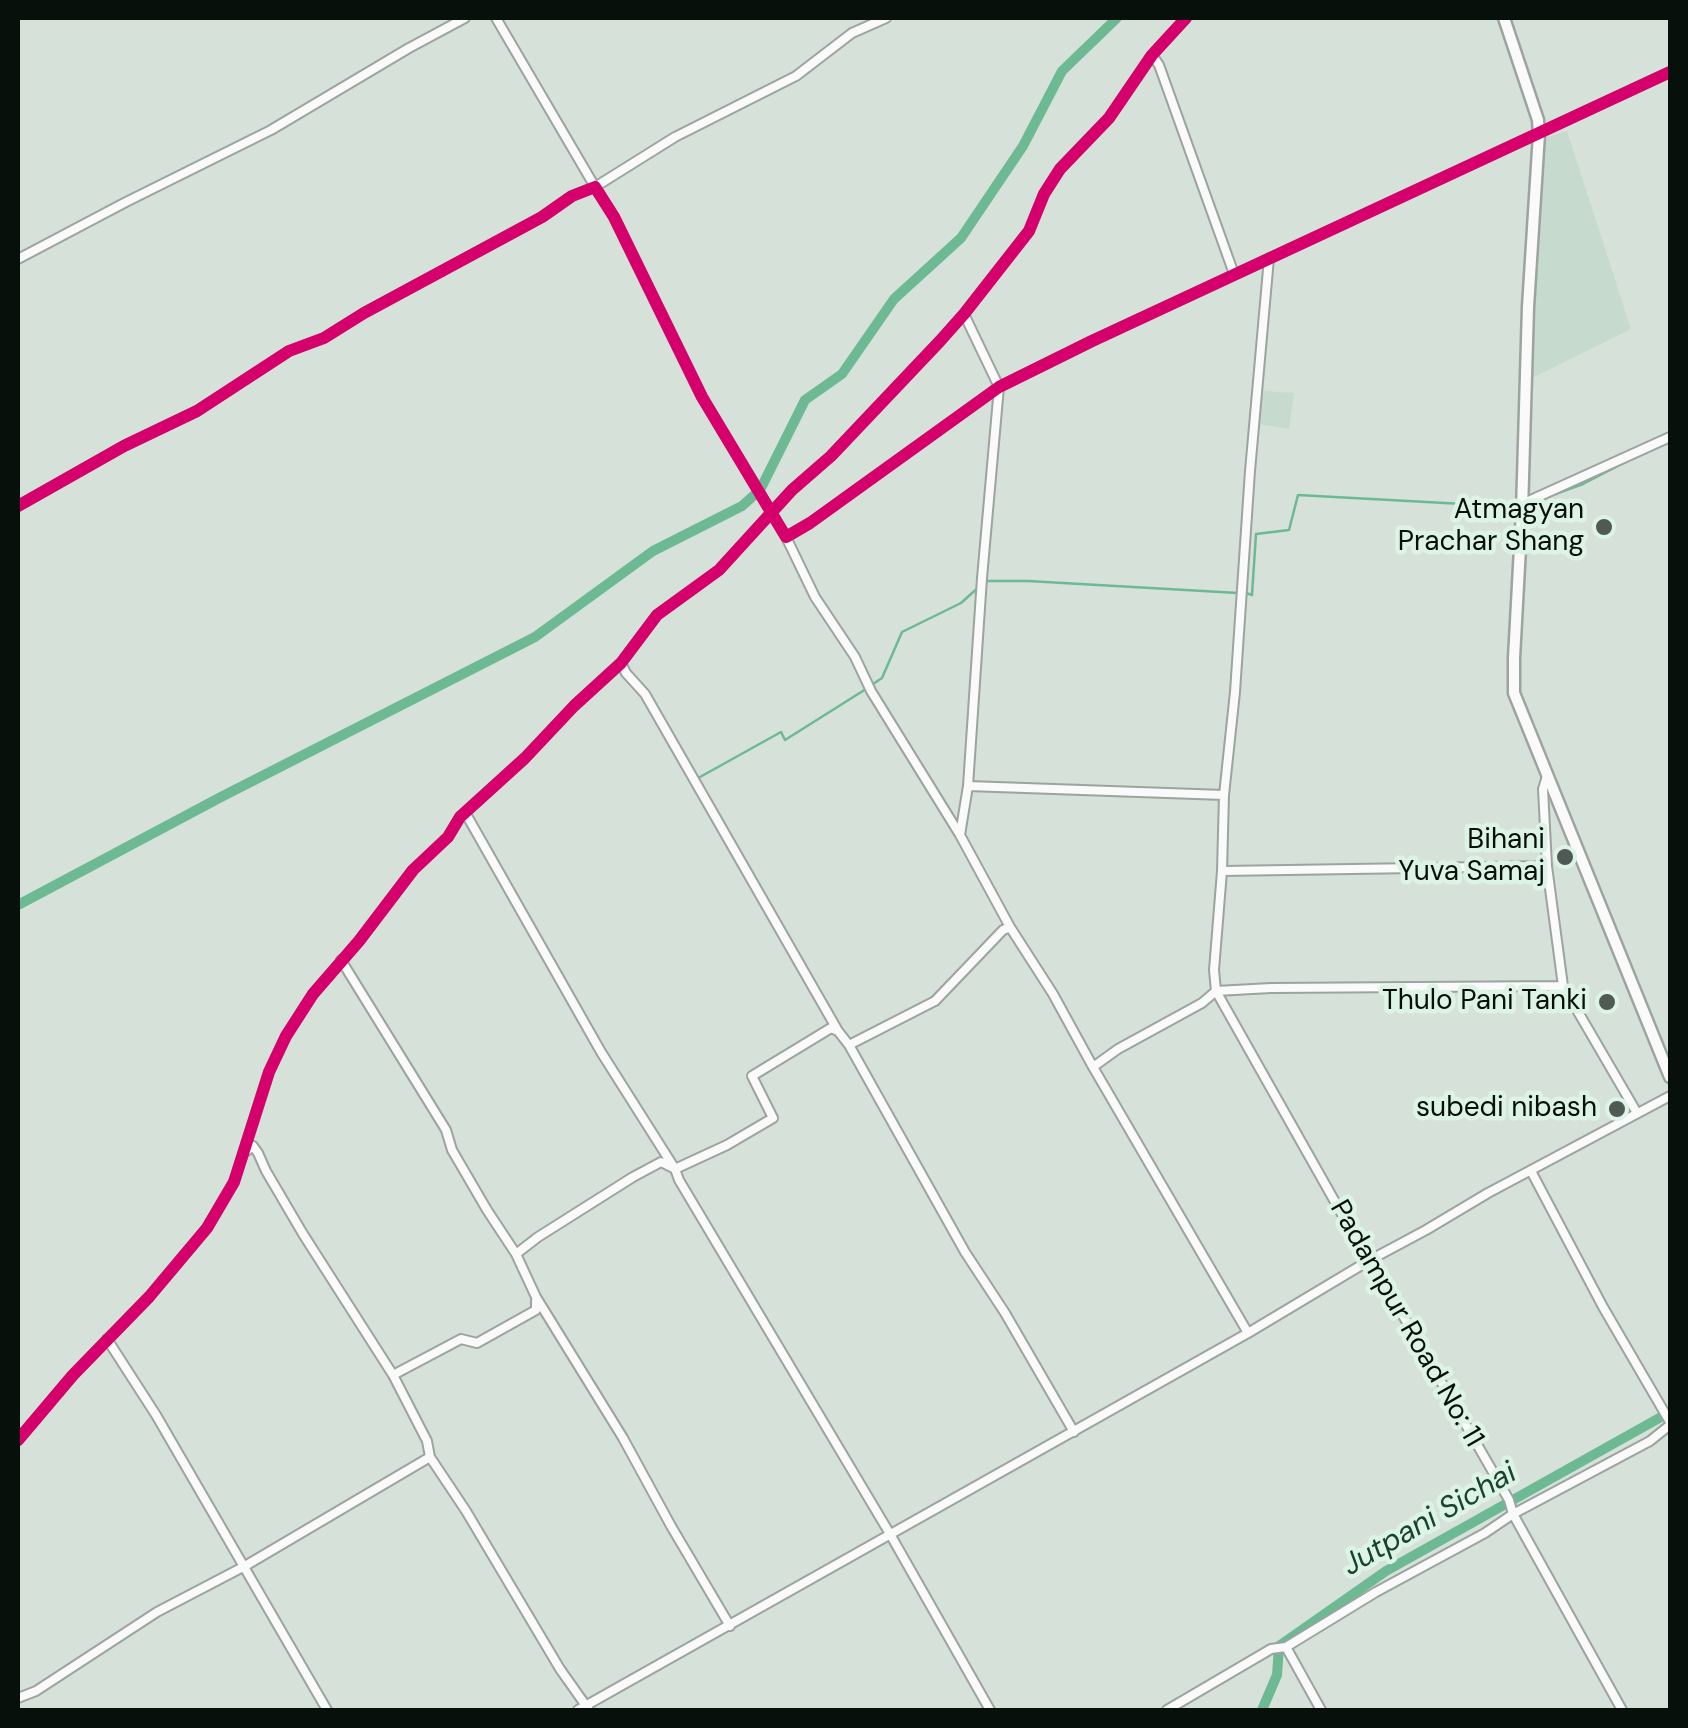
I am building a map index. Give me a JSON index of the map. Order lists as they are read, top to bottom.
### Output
{
  "streets": {
    "street": ["Padampur Road No: 11"]
  },
  "water": ["Jutpani Sichai"],
  "places": [
    "Atmagyan Prachar Shang",
    "Bihani Yuva Samaj",
    "Thulo Pani Tanki",
    "subedi nibash"
  ]
}
